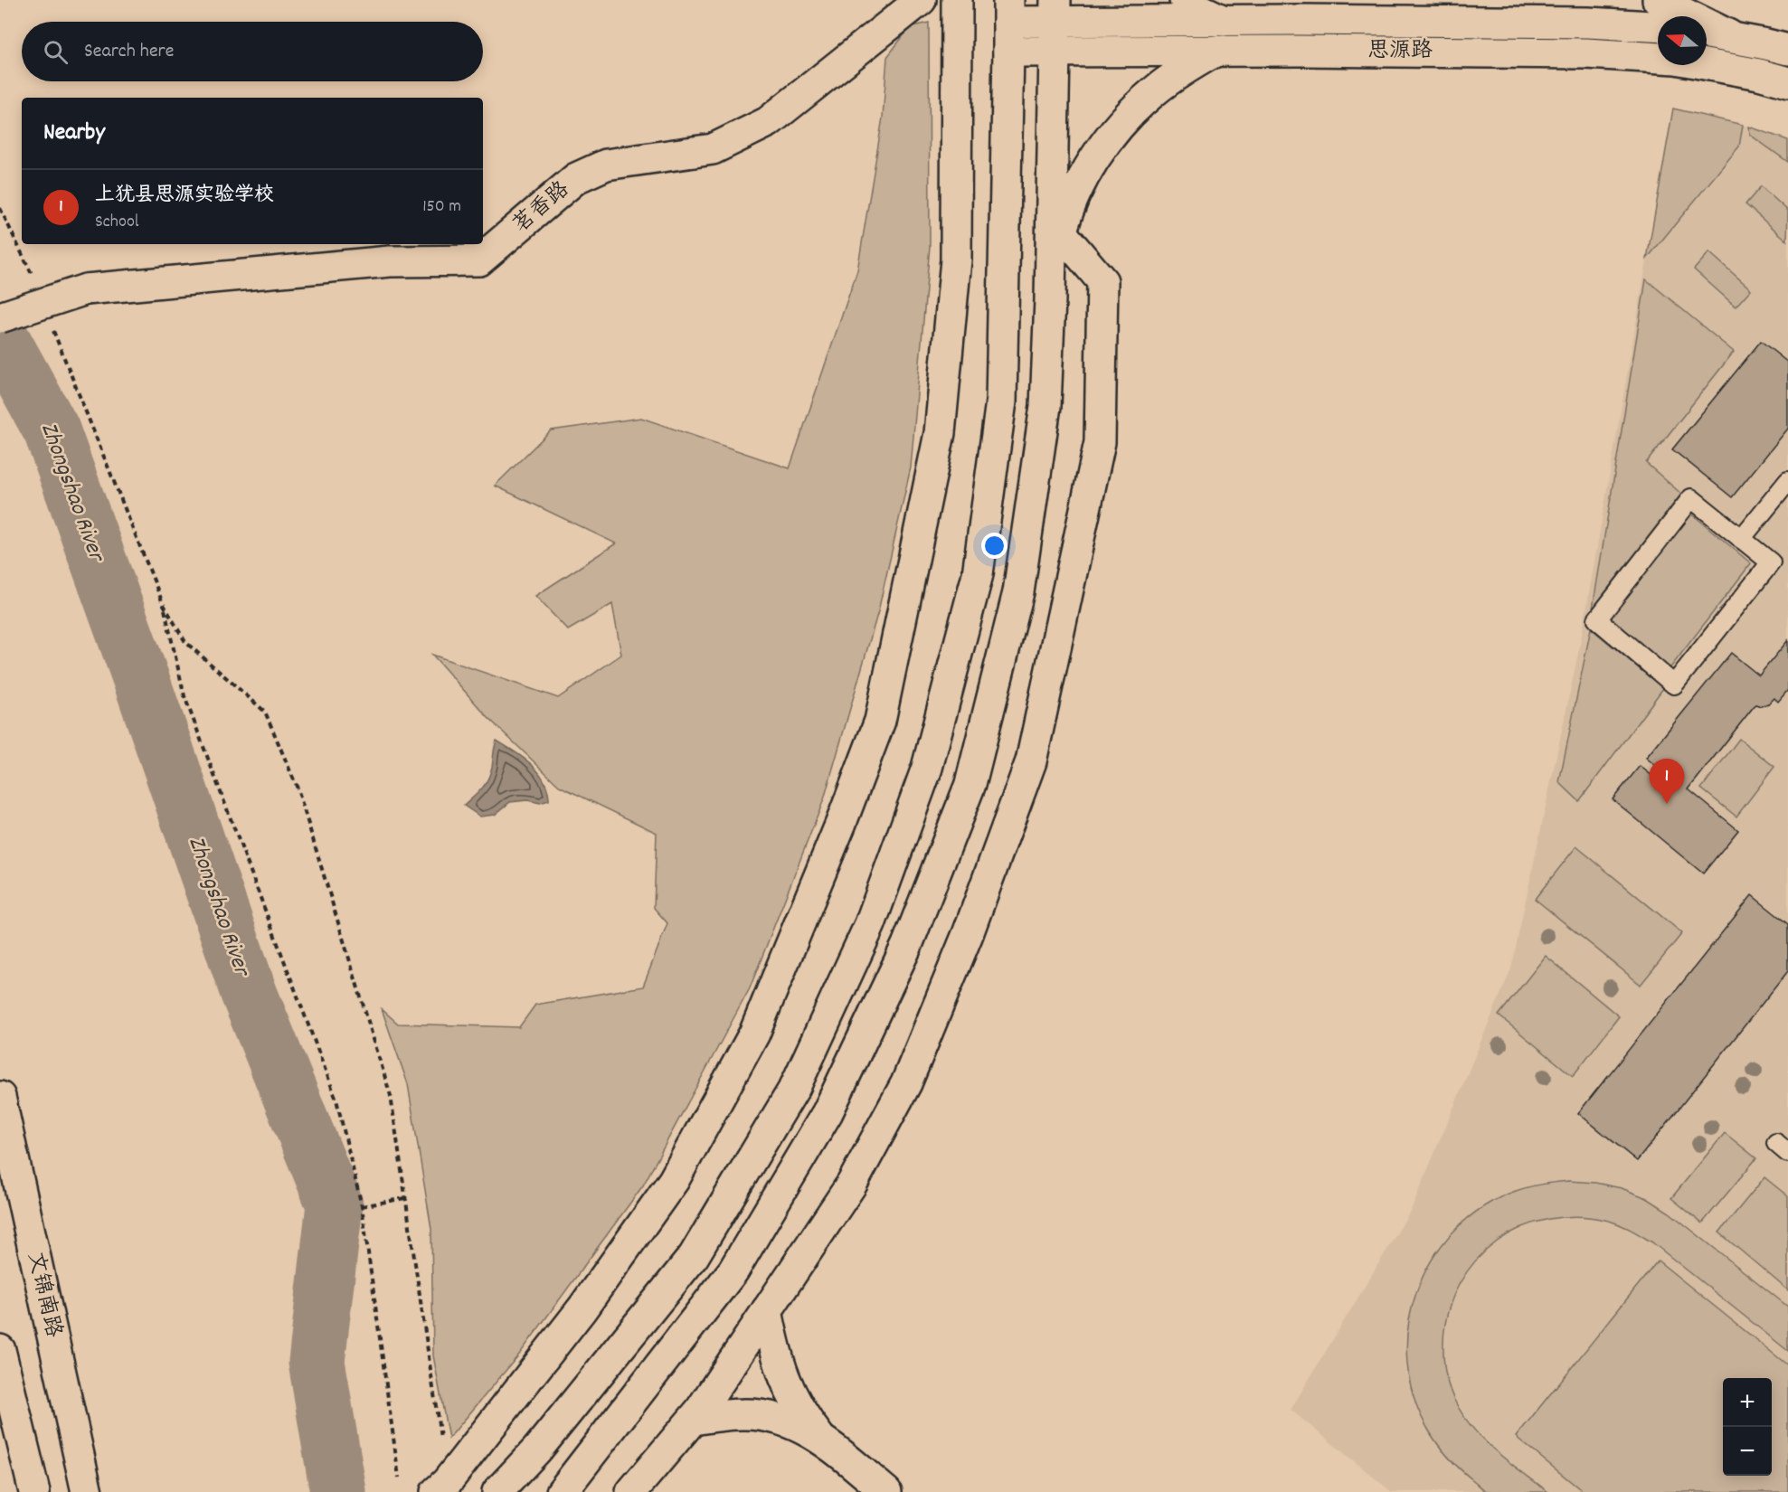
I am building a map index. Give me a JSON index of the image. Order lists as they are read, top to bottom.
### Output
{
  "streets": {
    "main road": ["思源路", "茗香路", "文锦南路"]
  },
  "water": ["Zhongshao River"],
  "north": "left",
  "page": {
    "search": "Search here",
    "heading": "Nearby",
    "list": [
      {
        "mark": "1",
        "name": "上犹县思源实验学校",
        "note": "School",
        "value": "150 m"
      }
    ],
    "pins": "1",
    "map_buttons": ["+", "−"]
  }
}
